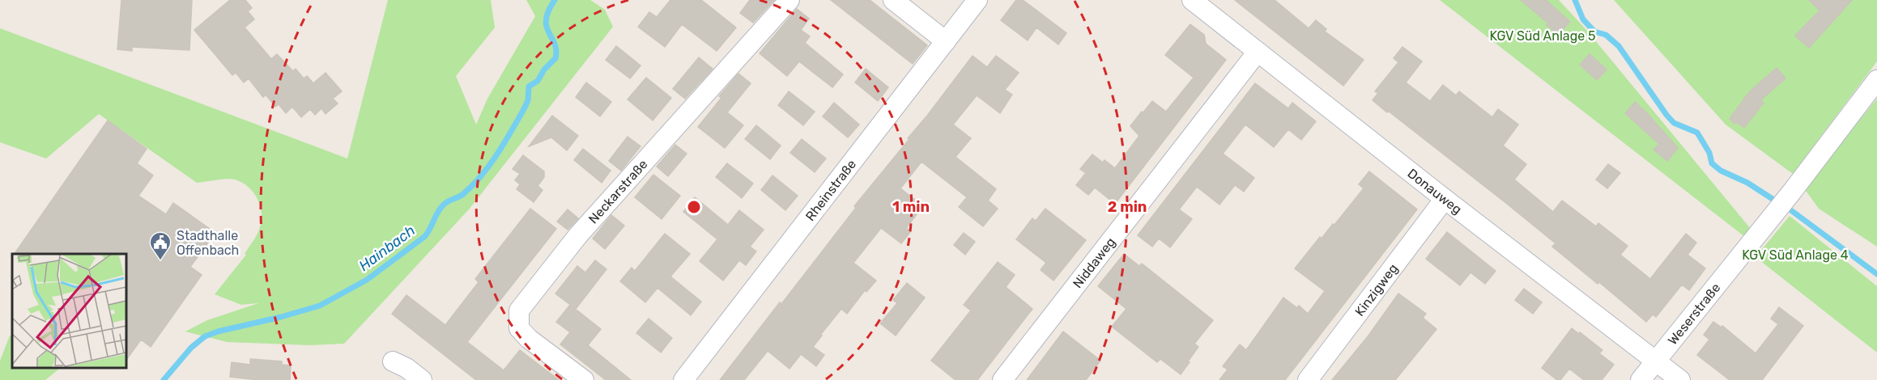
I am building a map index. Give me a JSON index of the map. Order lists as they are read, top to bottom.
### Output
{
  "streets": {
    "street": [
      "Neckarstraße",
      "Rheinstraße",
      "Donauweg",
      "Niddaweg",
      "Kinzigweg",
      "Weserstraße"
    ]
  },
  "crossings": [
    ["Donauweg", "Niddaweg"],
    ["Donauweg", "Kinzigweg"],
    ["Donauweg", "Weserstraße"]
  ],
  "water": ["Hainbach"],
  "parks": ["KGV Süd Anlage 5", "KGV Süd Anlage 4"],
  "places": {
    "public building": ["Stadthalle Offenbach"]
  },
  "rings": ["1 min", "2 min"]
}
